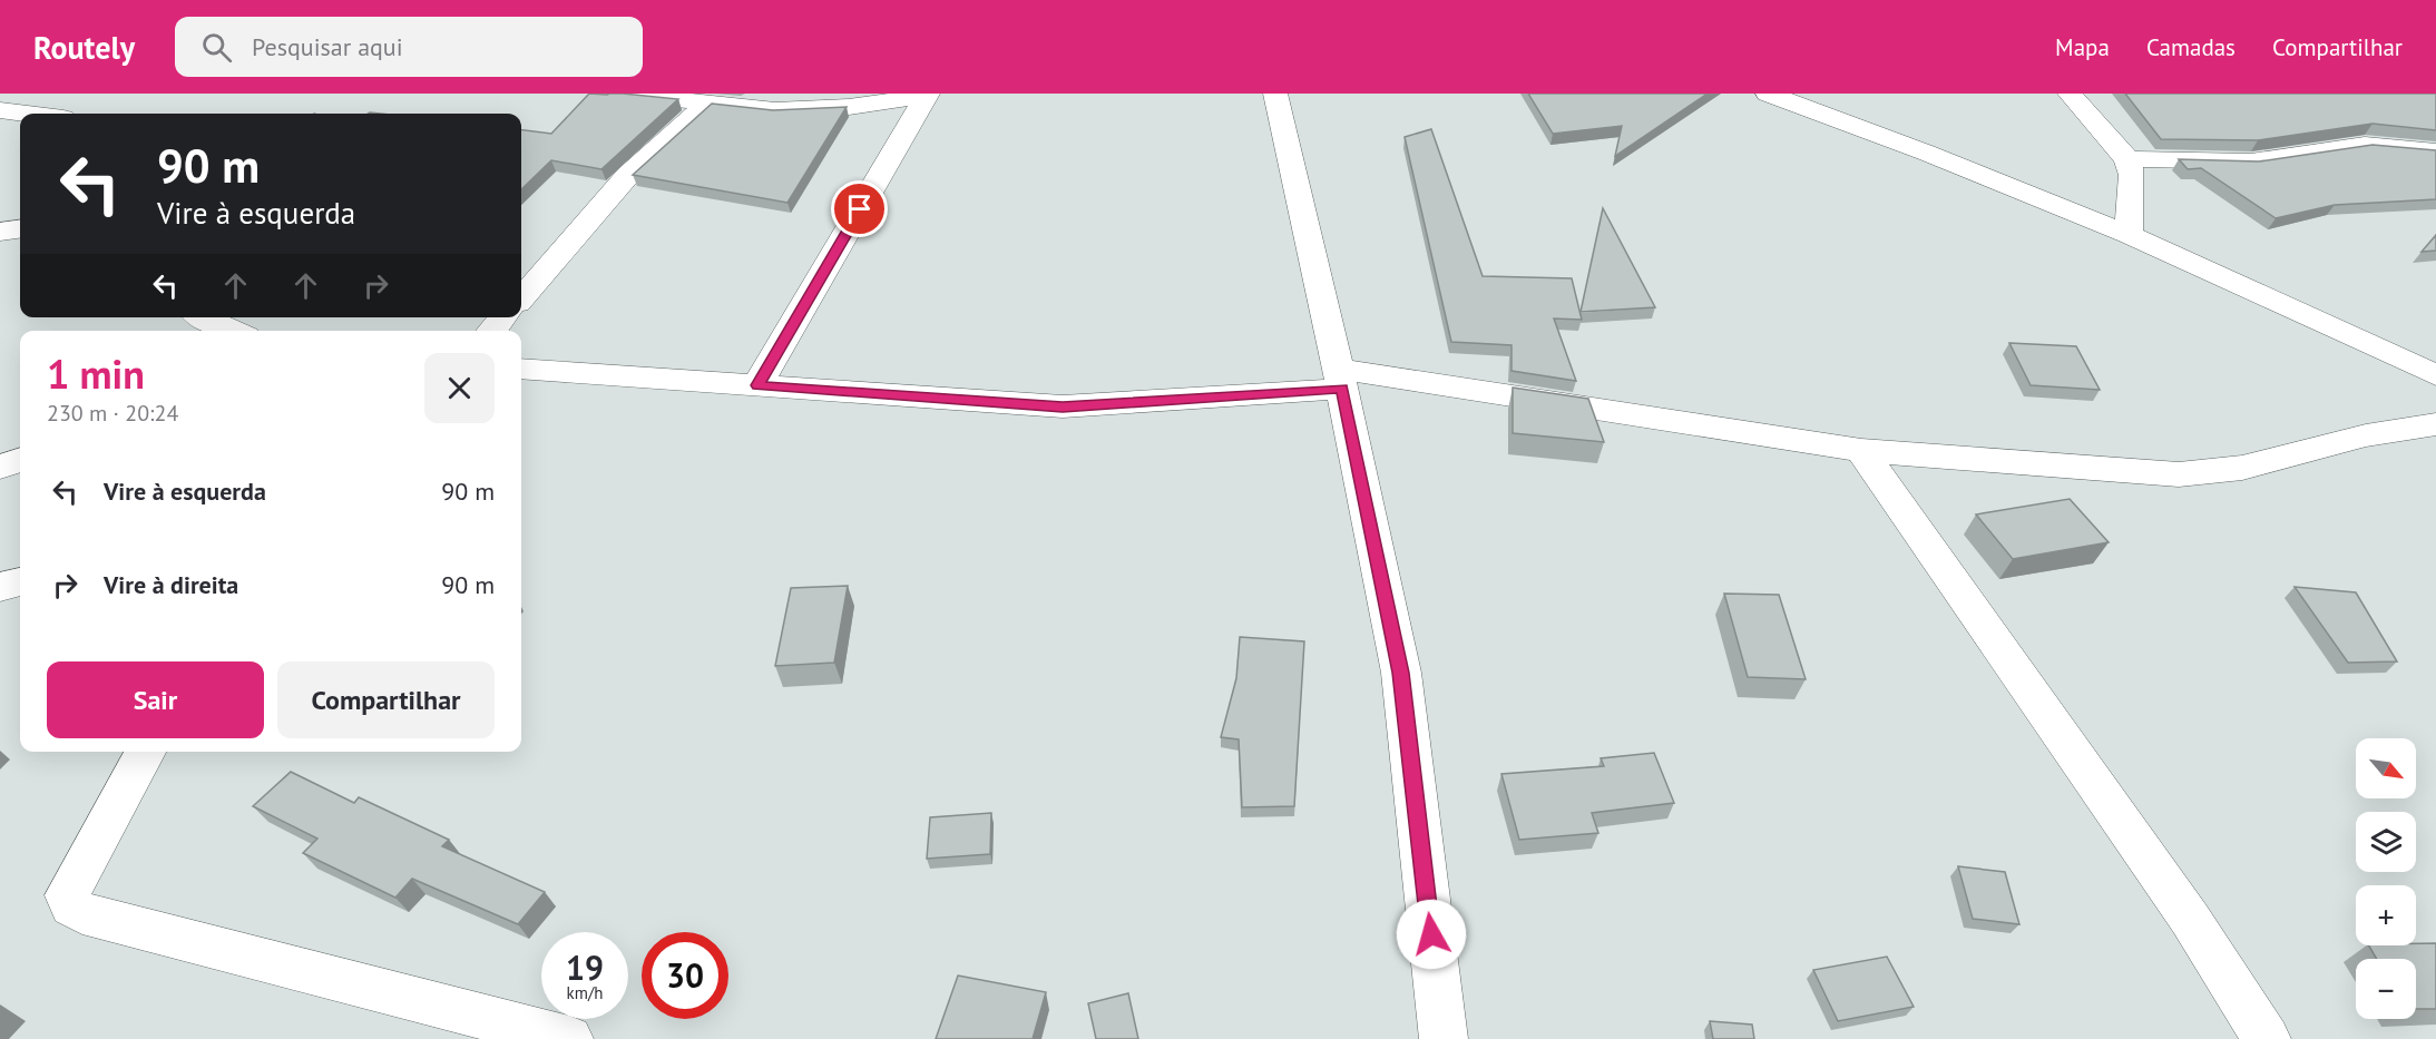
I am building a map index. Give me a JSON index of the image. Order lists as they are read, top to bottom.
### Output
{
  "north": "bottom right",
  "page": {
    "header": "Routely",
    "search": "Pesquisar aqui",
    "nav": ["Mapa", "Camadas", "Compartilhar"],
    "turn": ["90 m", "Vire à esquerda"],
    "heading": ["1 min", "230 m · 20:24"],
    "list": [
      {
        "name": "Vire à esquerda",
        "value": "90 m"
      },
      {
        "name": "Vire à direita",
        "value": "90 m"
      }
    ],
    "buttons": ["Sair", "Compartilhar"],
    "map_buttons": ["+", "−"],
    "speed": "19 km/h",
    "limit": "30"
  }
}
